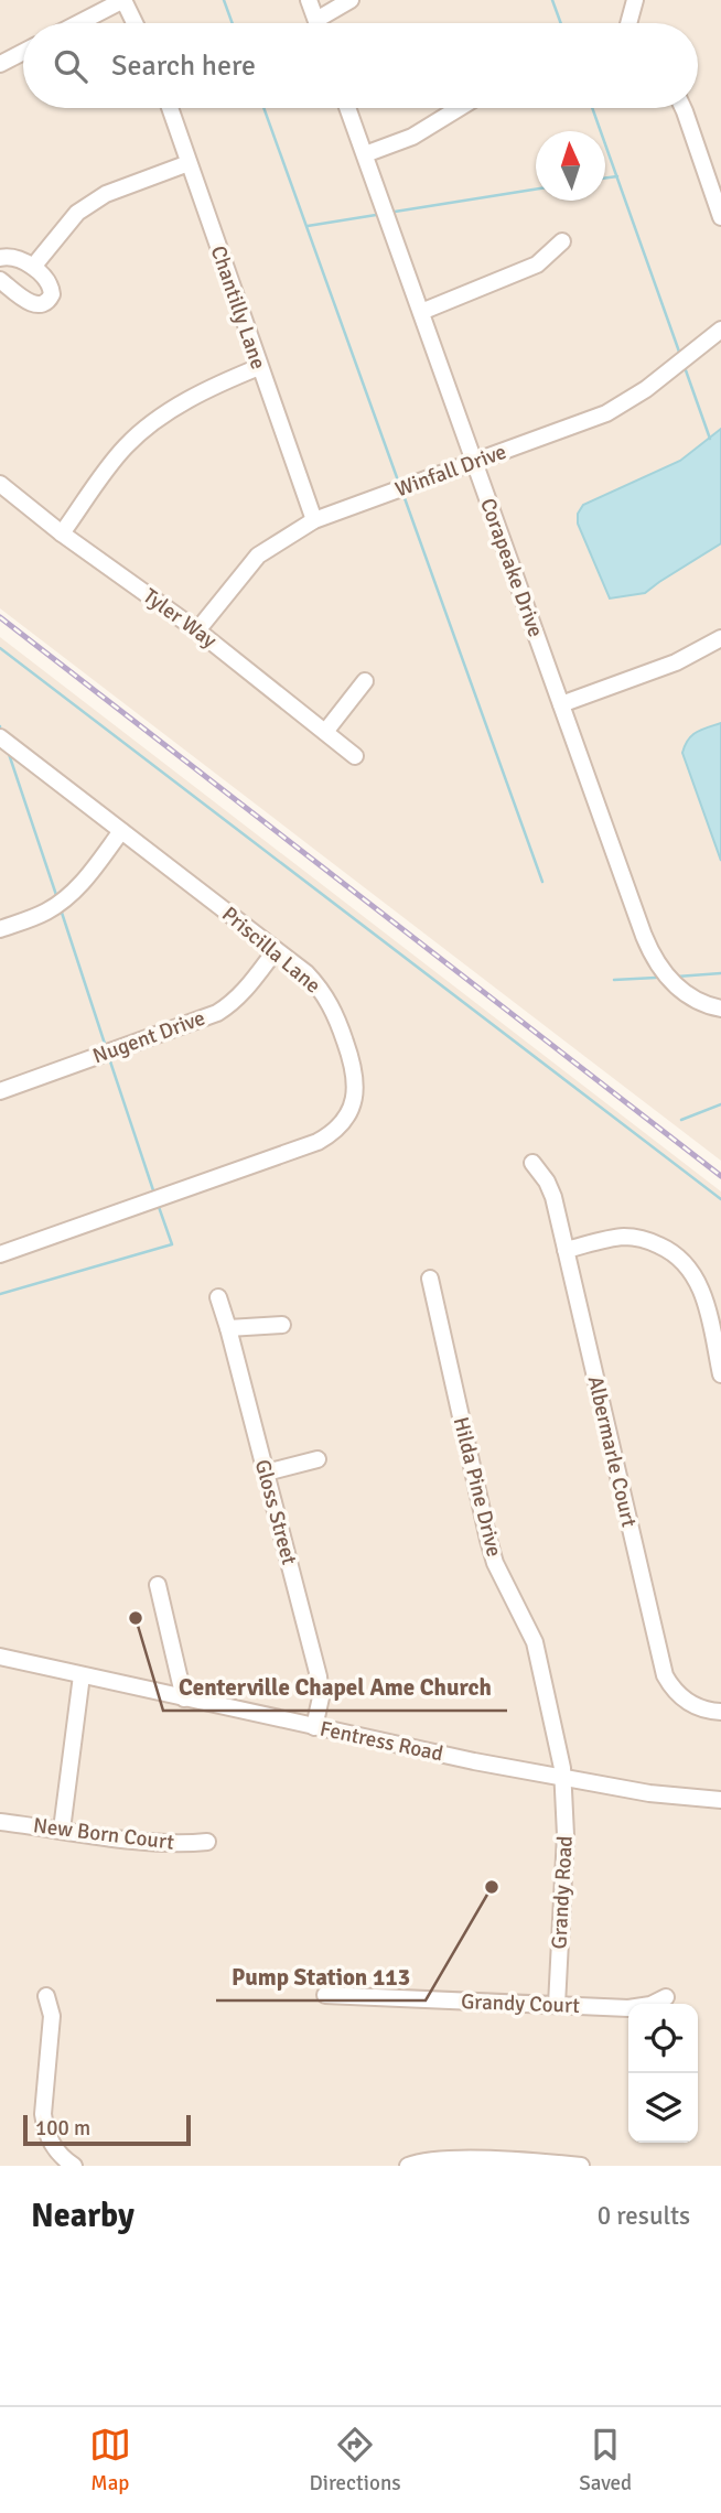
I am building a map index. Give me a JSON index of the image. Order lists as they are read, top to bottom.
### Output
{
  "streets": {
    "street": [
      "Chantilly Lane",
      "Winfall Drive",
      "Corapeake Drive",
      "Tyler Way",
      "Priscilla Lane",
      "Nugent Drive",
      "Albermarle Court",
      "Hilda Pine Drive",
      "Gloss Street",
      "Fentress Road",
      "New Born Court",
      "Grandy Road",
      "Grandy Court"
    ]
  },
  "crossings": [
    ["Chantilly Lane", "Winfall Drive"],
    ["Winfall Drive", "Corapeake Drive"],
    ["Winfall Drive", "Tyler Way"],
    ["Priscilla Lane", "Nugent Drive"],
    ["Hilda Pine Drive", "Fentress Road"],
    ["Hilda Pine Drive", "Grandy Road"],
    ["Gloss Street", "Fentress Road"],
    ["Fentress Road", "Grandy Road"],
    ["Grandy Road", "Grandy Court"]
  ],
  "places": ["Centerville Chapel Ame Church", "Pump Station 113"],
  "scale_bar": "100 m",
  "north": "top",
  "page": {
    "search": "Search here",
    "scale": "100 m",
    "heading": ["Nearby", "0 results"],
    "nav": ["Map", "Directions", "Saved"]
  }
}
